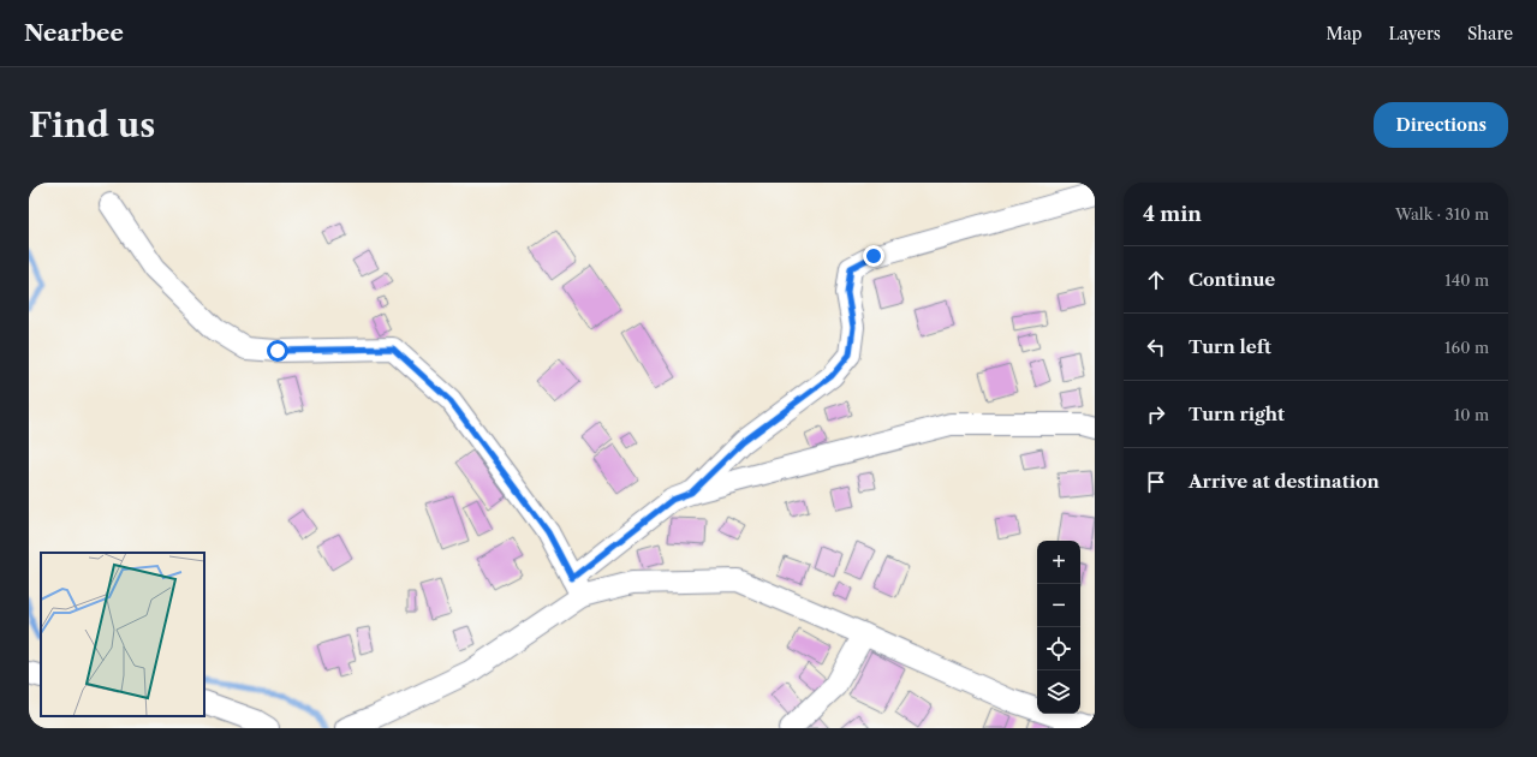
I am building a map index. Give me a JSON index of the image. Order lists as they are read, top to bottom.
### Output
{
  "page": {
    "header": "Nearbee",
    "nav": ["Map", "Layers", "Share"],
    "buttons": "Directions",
    "title": "Find us",
    "heading": ["4 min", "Walk · 310 m"],
    "list": [
      ["Continue", "140 m"],
      ["Turn left", "160 m"],
      ["Turn right", "10 m"],
      "Arrive at destination"
    ],
    "map_buttons": ["+", "−"]
  }
}
